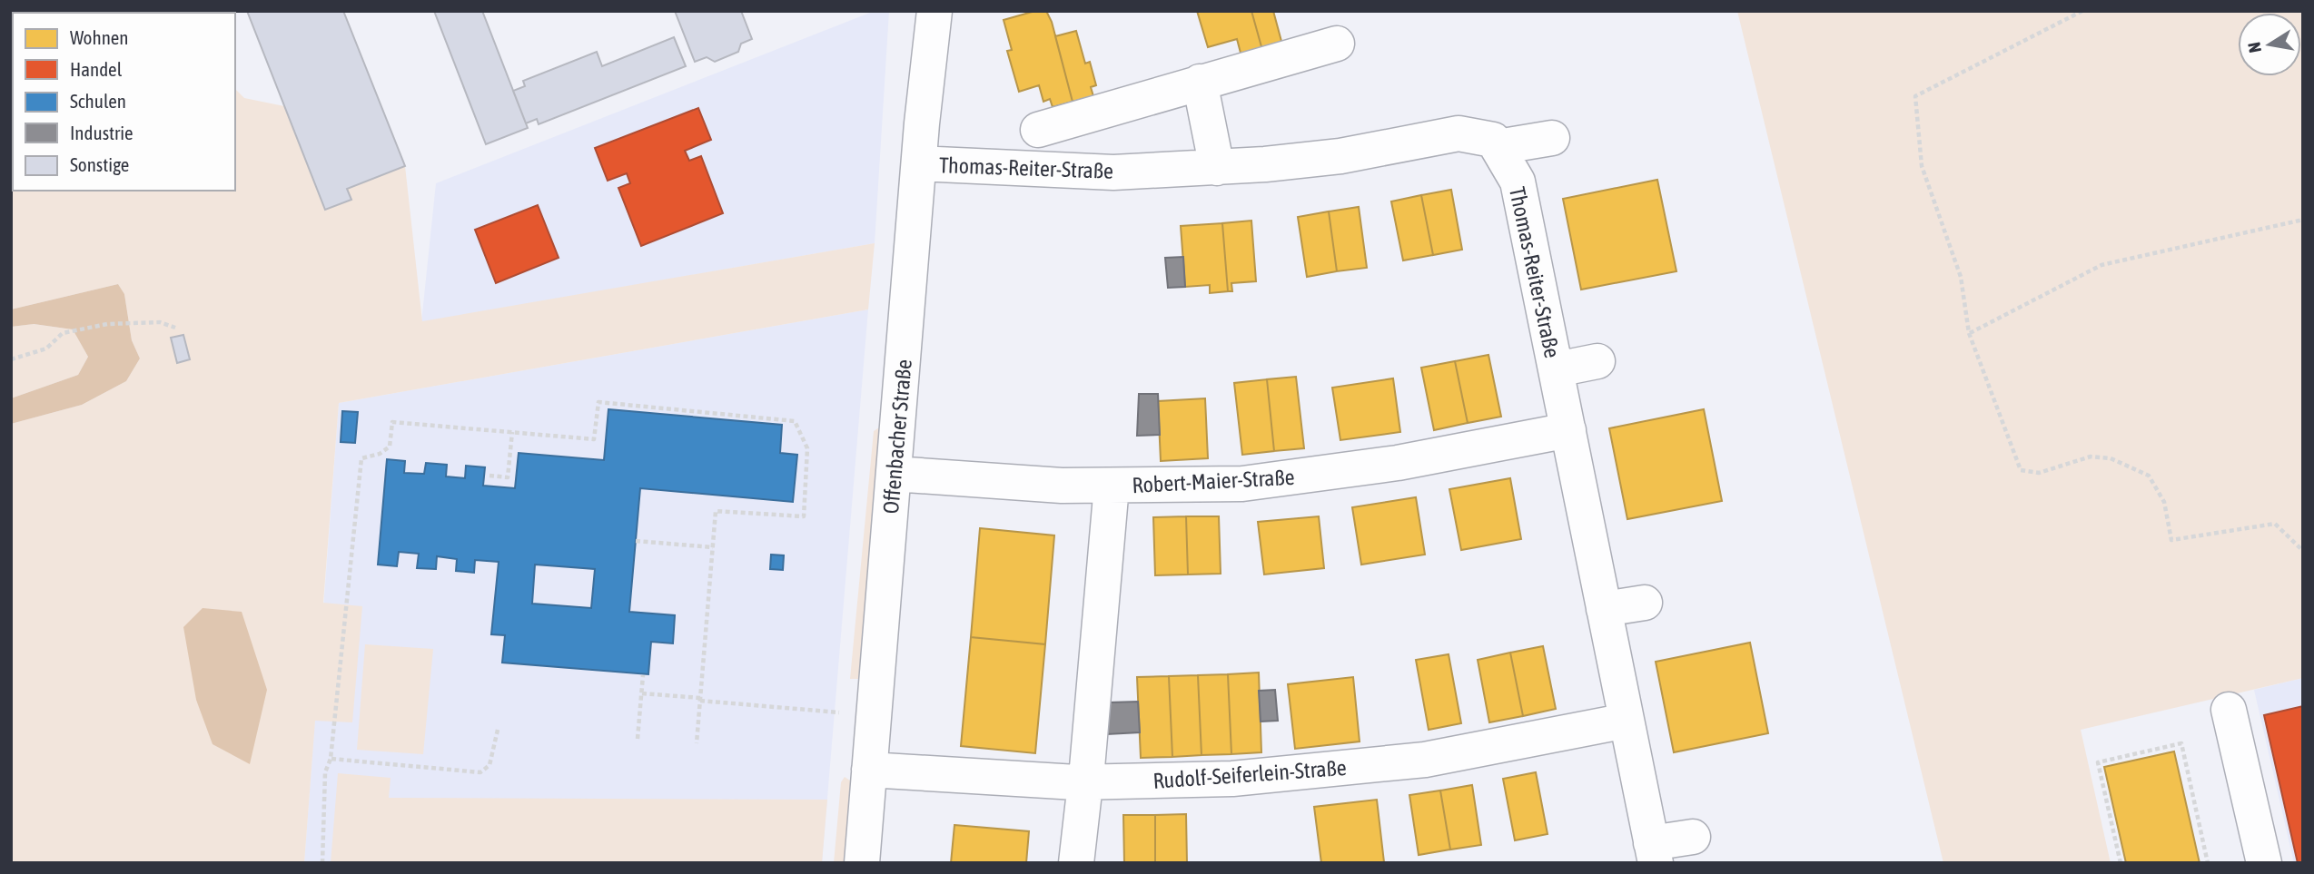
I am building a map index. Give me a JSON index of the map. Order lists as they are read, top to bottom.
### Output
{
  "streets": {
    "street": [
      "Thomas-Reiter-Straße",
      "Offenbacher Straße",
      "Robert-Maier-Straße",
      "Rudolf-Seiferlein-Straße"
    ]
  },
  "crossings": [
    ["Thomas-Reiter-Straße", "Offenbacher Straße"],
    ["Thomas-Reiter-Straße", "Robert-Maier-Straße"],
    ["Thomas-Reiter-Straße", "Rudolf-Seiferlein-Straße"],
    ["Offenbacher Straße", "Robert-Maier-Straße"],
    ["Offenbacher Straße", "Rudolf-Seiferlein-Straße"]
  ],
  "legend": [
    "Wohnen",
    "Handel",
    "Schulen",
    "Industrie",
    "Sonstige"
  ],
  "north": "left"
}
